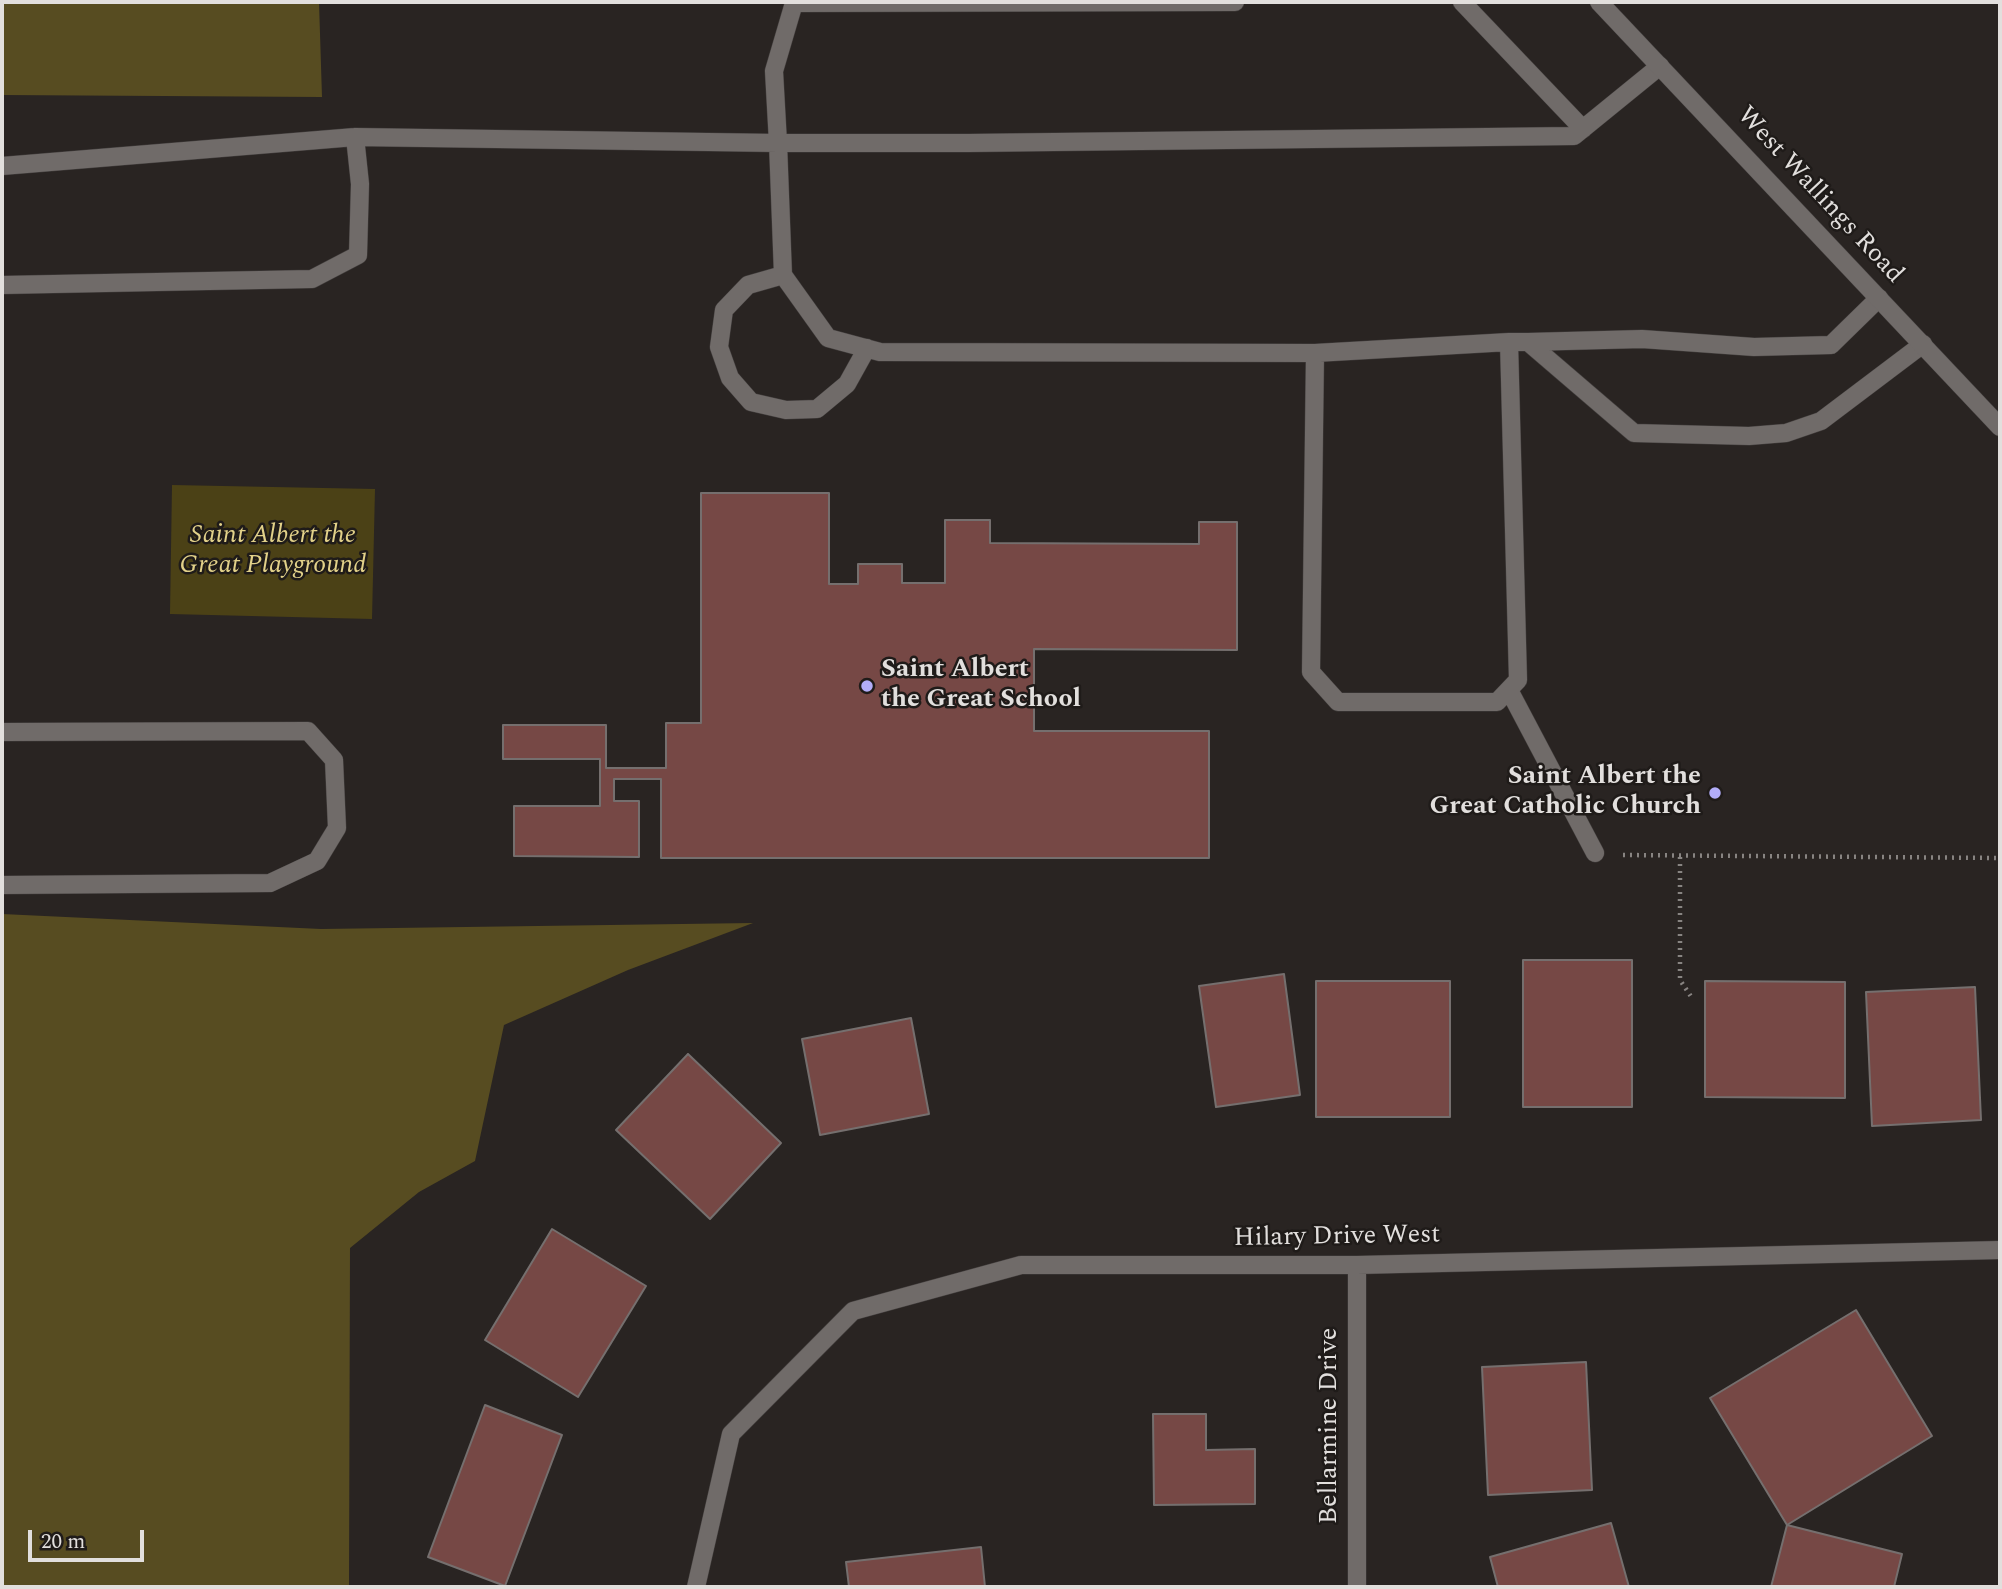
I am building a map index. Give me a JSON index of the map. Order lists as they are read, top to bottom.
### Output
{
  "streets": {
    "street": ["West Wallings Road", "Hilary Drive West", "Bellarmine Drive"]
  },
  "crossings": [
    ["Hilary Drive West", "Bellarmine Drive"]
  ],
  "parks": ["Saint Albert the Great Playground"],
  "places": ["Saint Albert the Great School", "Saint Albert the Great Catholic Church"],
  "scale_bar": "20 m"
}
